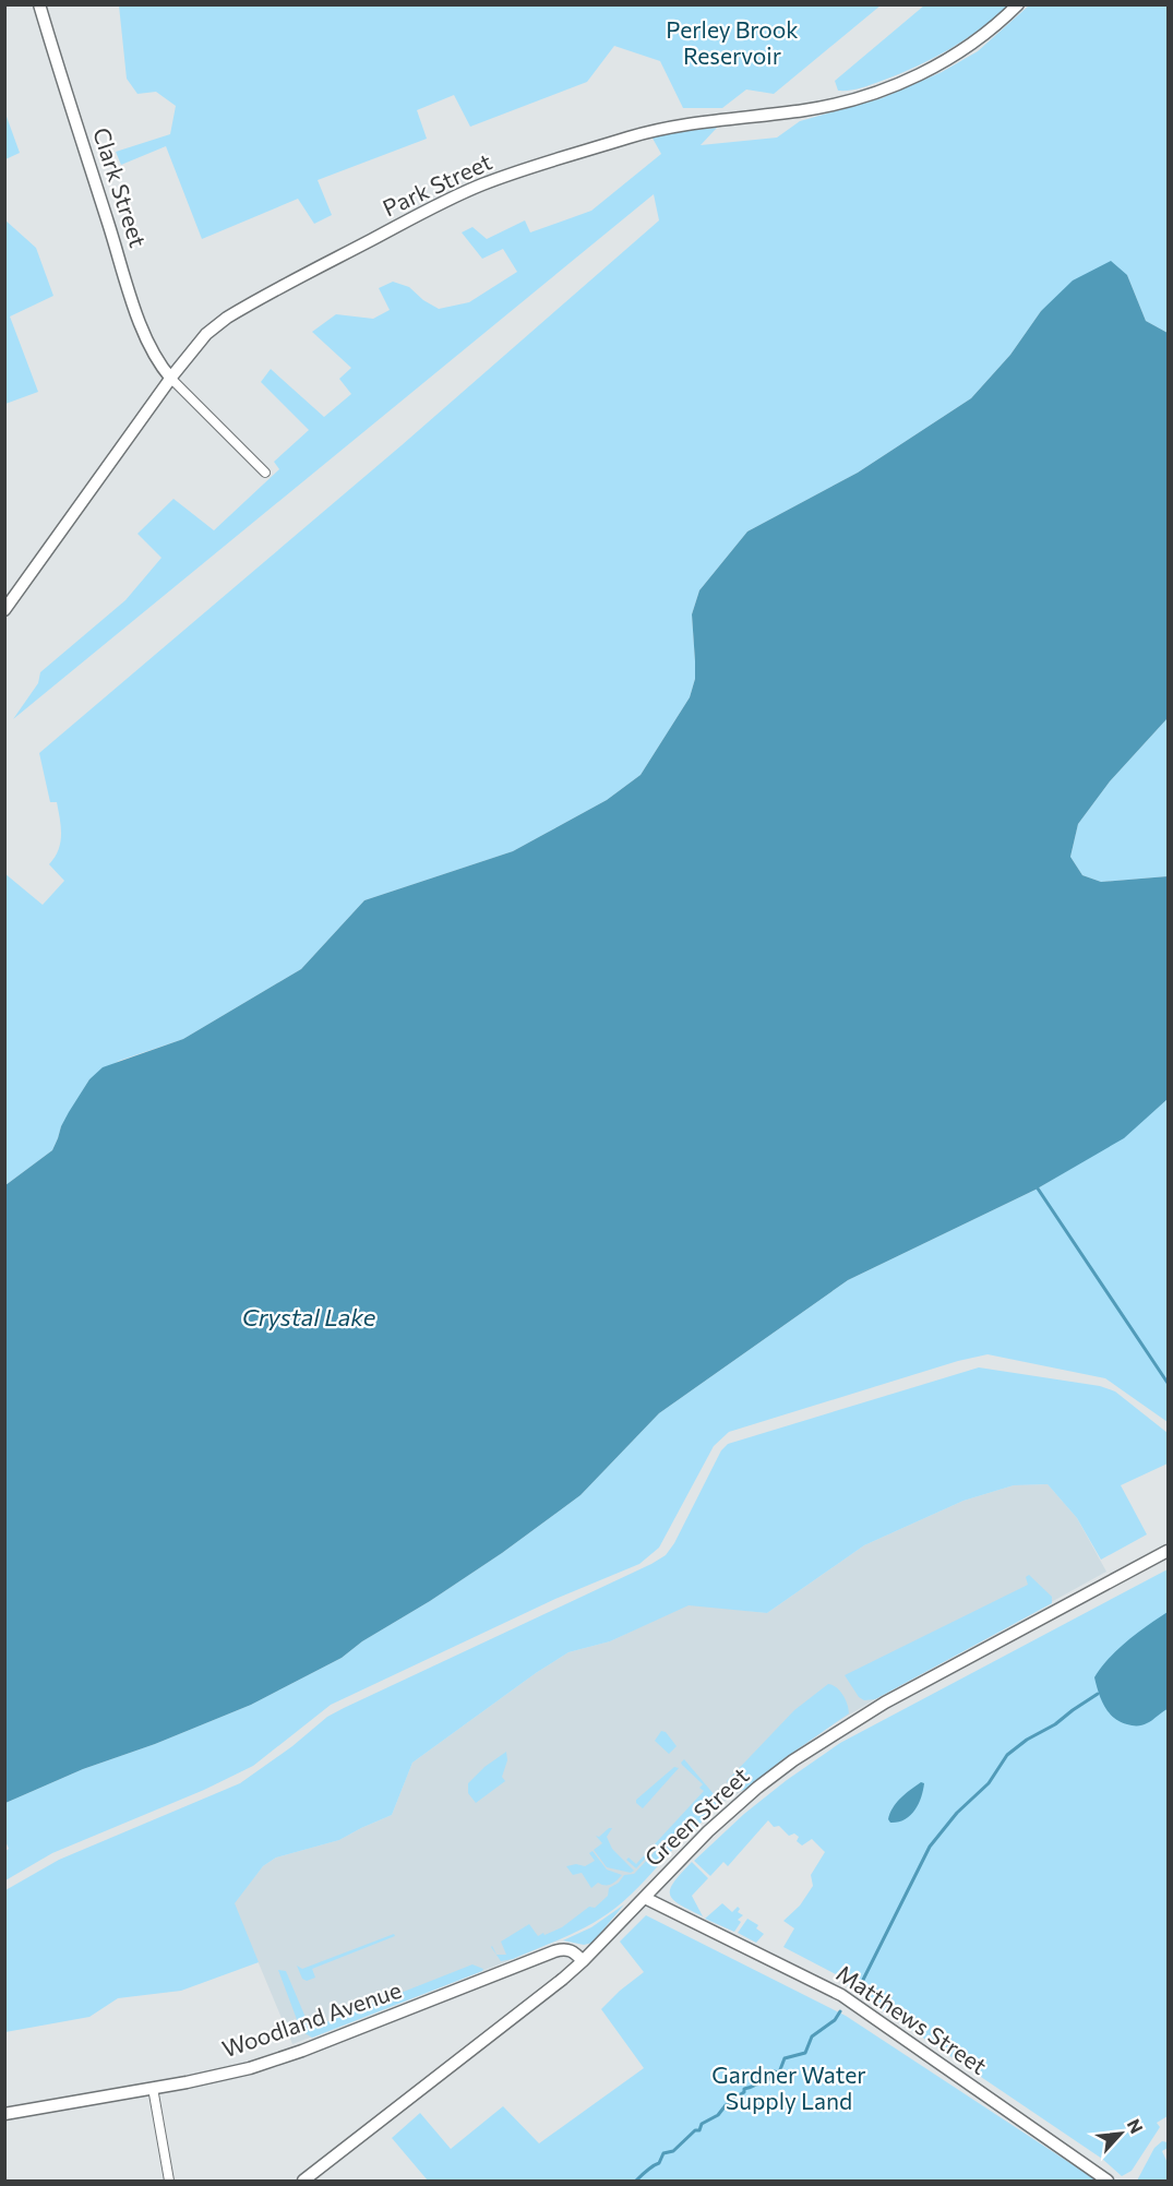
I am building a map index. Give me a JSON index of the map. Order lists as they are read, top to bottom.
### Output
{
  "streets": {
    "street": [
      "Park Street",
      "Clark Street",
      "Green Street",
      "Woodland Avenue",
      "Matthews Street"
    ]
  },
  "crossings": [
    ["Park Street", "Clark Street"],
    ["Green Street", "Woodland Avenue"],
    ["Green Street", "Matthews Street"]
  ],
  "water": ["Crystal Lake"],
  "parks": ["Perley Brook Reservoir", "Gardner Water Supply Land"],
  "north": "top right"
}
